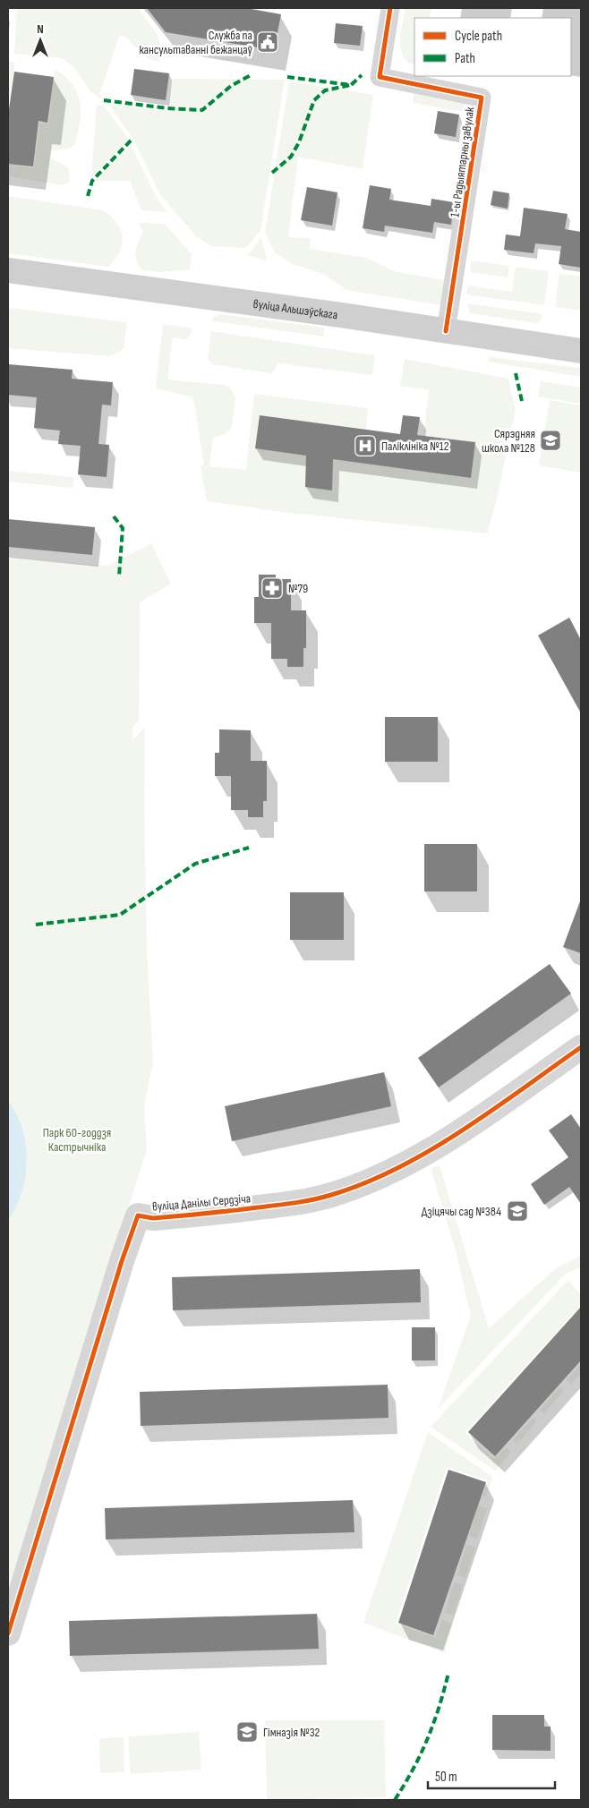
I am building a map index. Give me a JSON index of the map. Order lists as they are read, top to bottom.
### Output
{
  "streets": {
    "main road": ["вуліца Альшэўскага"],
    "street": ["1-ы Радыятарны завулак", "вуліца Данілы Сердзіча"]
  },
  "crossings": [
    ["1-ы Радыятарны завулак", "вуліца Альшэўскага"]
  ],
  "parks": ["Парк 60-годдзя Кастрычніка"],
  "places": {
    "public building": ["Служба па кансультаванні бежанцаў"],
    "school or university": ["Сярэдняя школа №128", "Дзіцячы сад №384", "Гімназія №32"],
    "hospital": ["Паліклініка №12"],
    "pharmacy": ["№79"]
  },
  "legend": ["Cycle path", "Path"],
  "scale_bar": "50 m",
  "north": "top"
}
